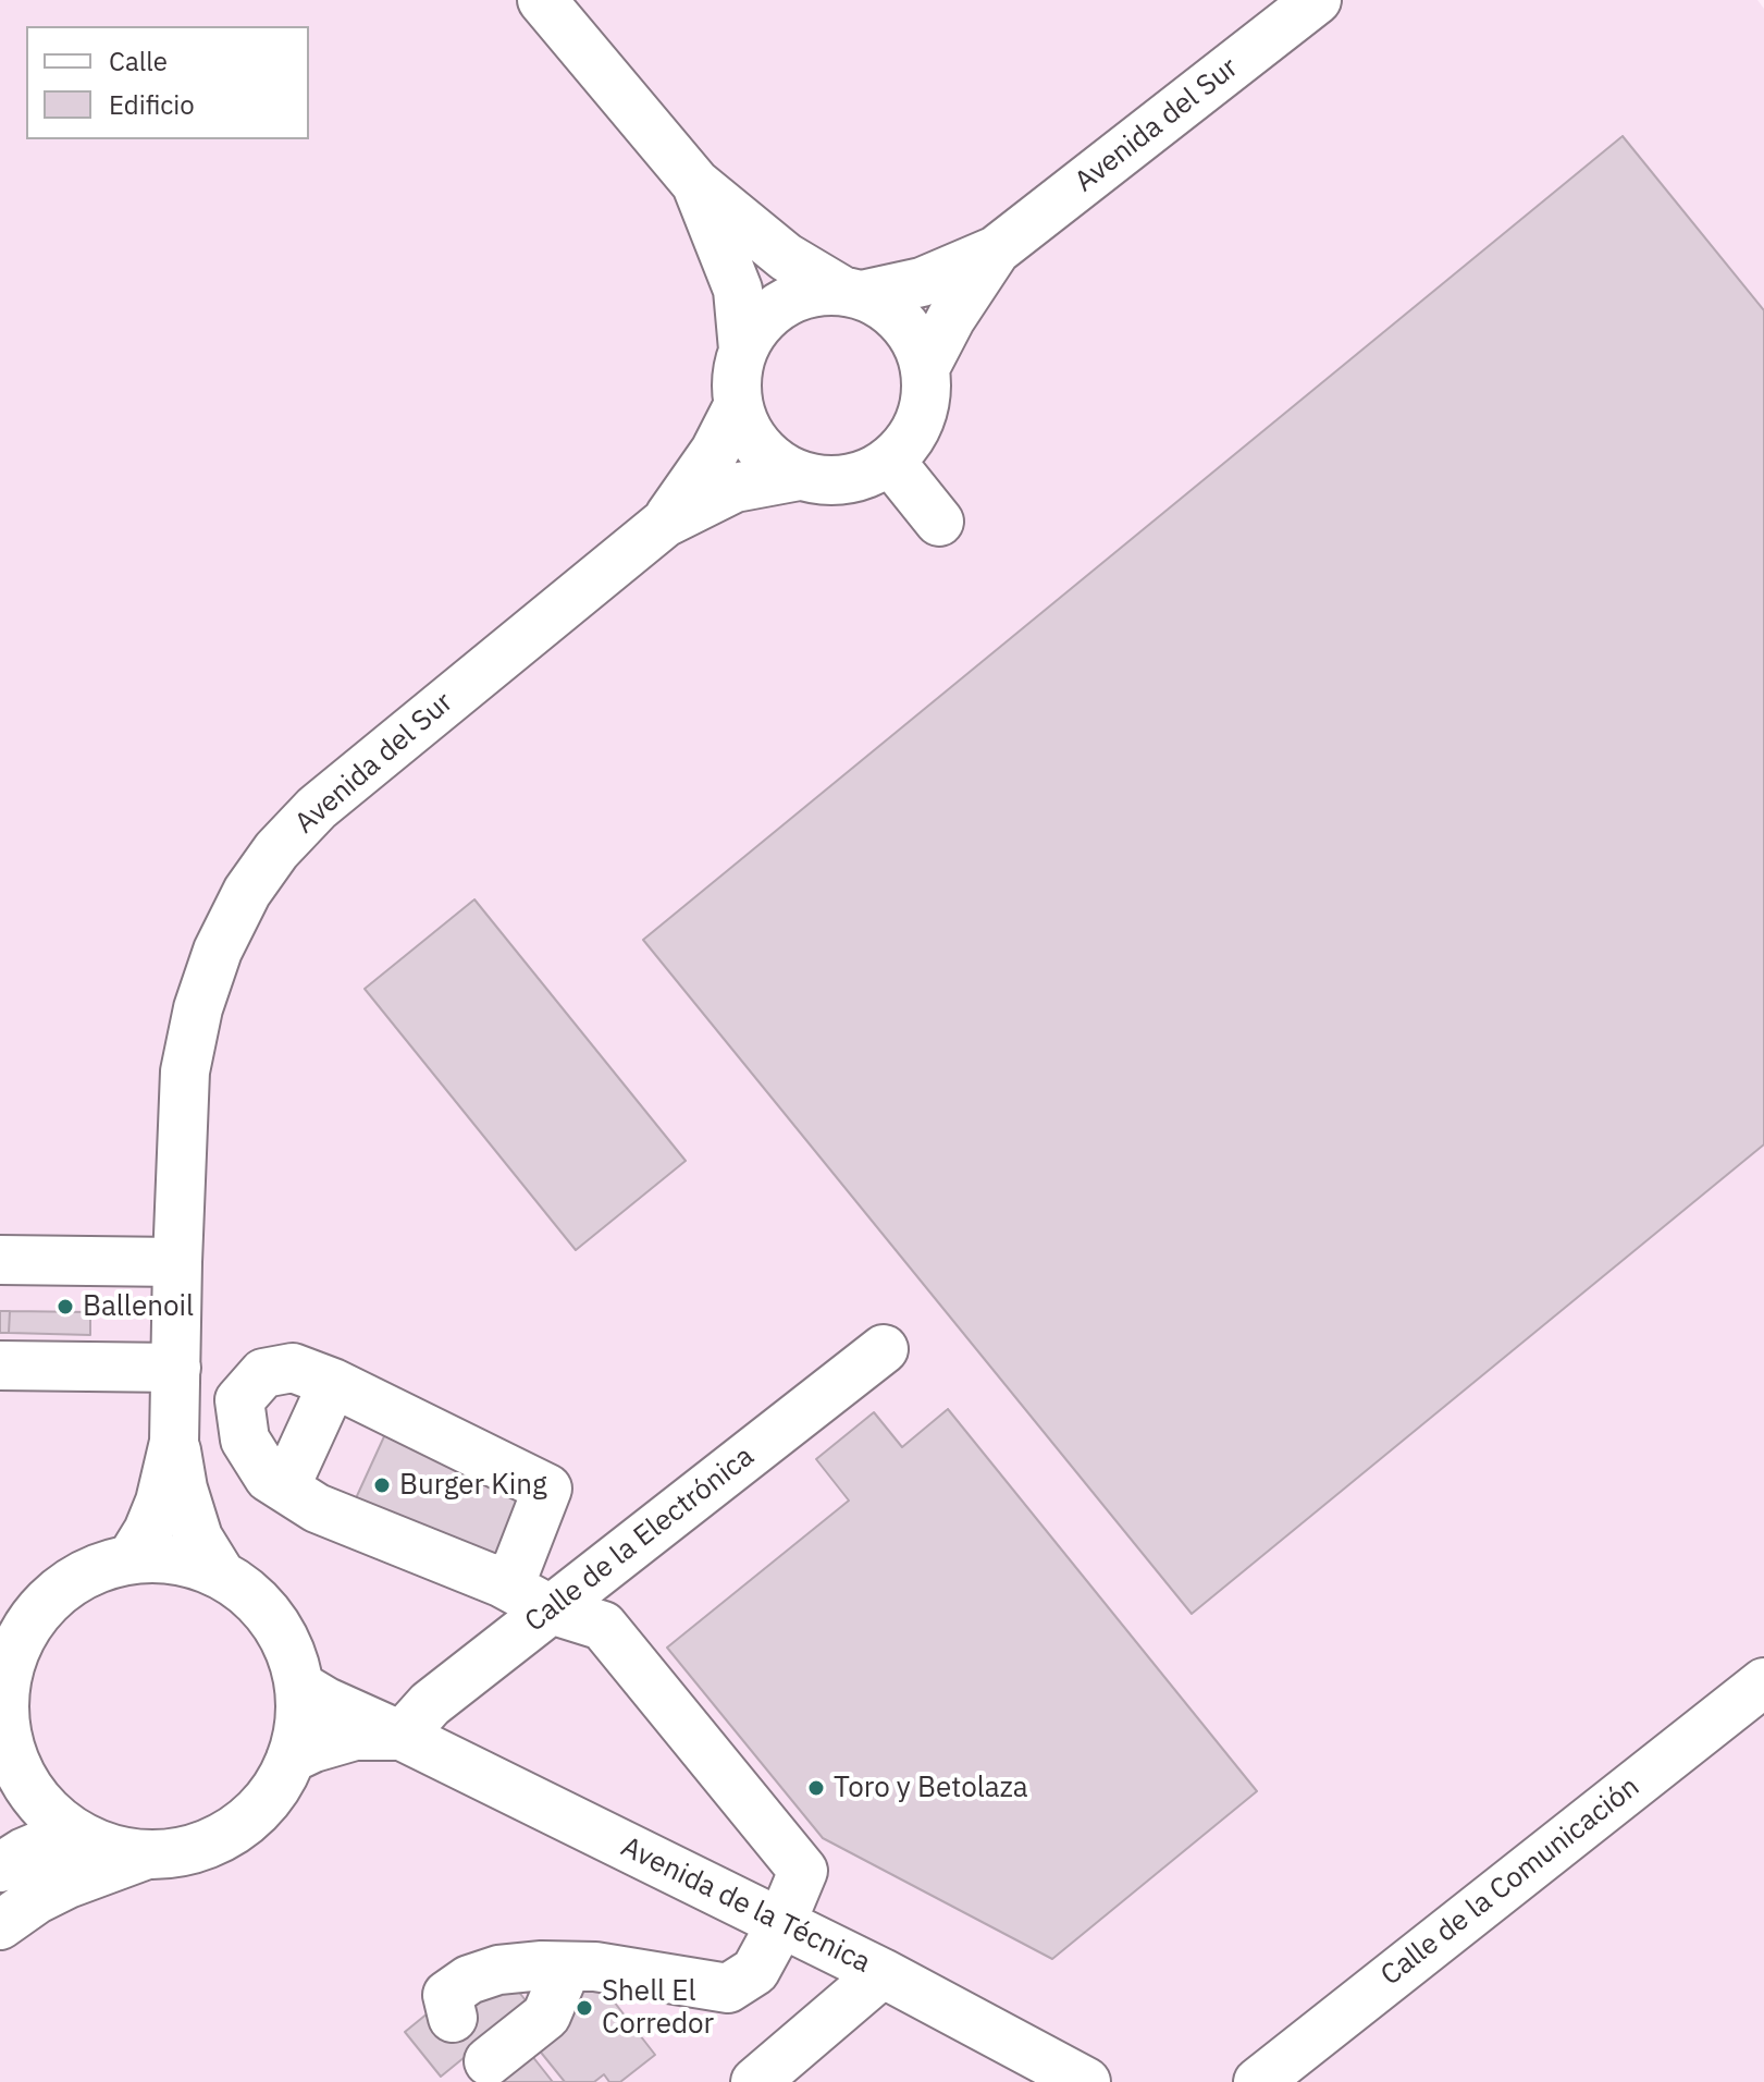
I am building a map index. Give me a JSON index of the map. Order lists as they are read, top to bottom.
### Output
{
  "streets": {
    "street": [
      "Avenida del Sur",
      "Calle de la Electrónica",
      "Calle de la Comunicación",
      "Avenida de la Técnica"
    ]
  },
  "crossings": [
    ["Avenida del Sur", "Avenida de la Técnica"],
    ["Calle de la Electrónica", "Avenida de la Técnica"]
  ],
  "places": [
    "Ballenoil",
    "Burger King",
    "Toro y Betolaza",
    "Shell El Corredor"
  ],
  "legend": ["Calle", "Edificio"]
}
